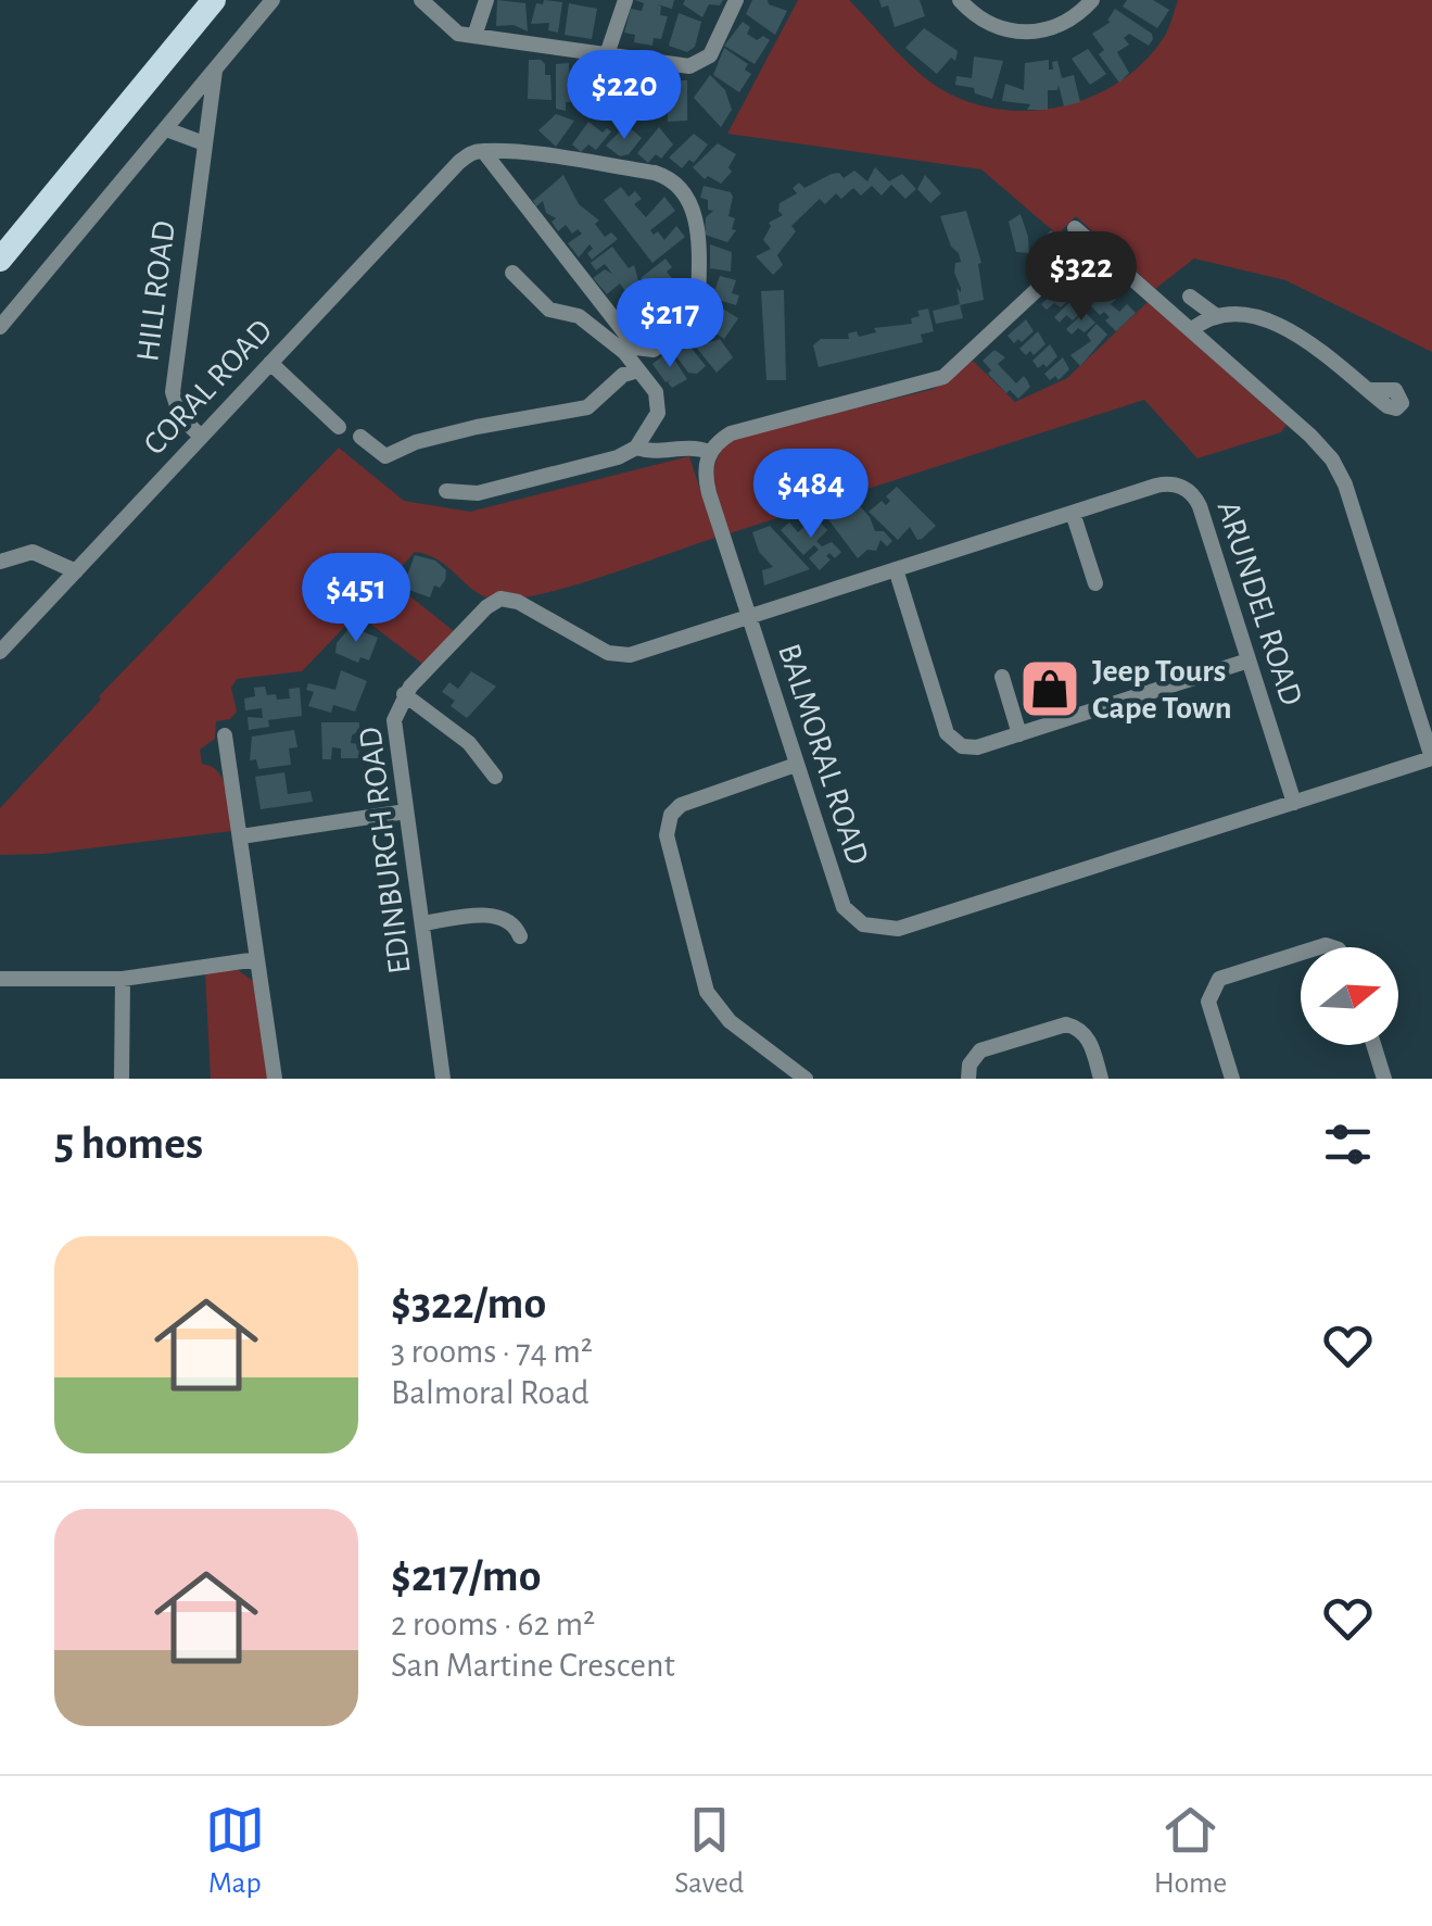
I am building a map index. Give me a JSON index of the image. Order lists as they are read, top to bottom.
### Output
{
  "streets": {
    "street": [
      "HILL ROAD",
      "CORAL ROAD",
      "ARUNDEL ROAD",
      "BALMORAL ROAD",
      "EDINBURGH ROAD"
    ]
  },
  "crossings": [
    ["HILL ROAD", "CORAL ROAD"],
    ["ARUNDEL ROAD", "BALMORAL ROAD"],
    ["ARUNDEL ROAD", "EDINBURGH ROAD"],
    ["BALMORAL ROAD", "EDINBURGH ROAD"]
  ],
  "places": {
    "shop": ["Jeep Tours Cape Town"]
  },
  "north": "right",
  "page": {
    "price": [
      "$220",
      "$322",
      "$217",
      "$484",
      "$451"
    ],
    "heading": "5 homes",
    "list": [
      {
        "name": "$322/mo",
        "note": "3 rooms · 74 m² · Balmoral Road"
      },
      {
        "name": "$217/mo",
        "note": "2 rooms · 62 m² · San Martine Crescent"
      }
    ],
    "tabs": ["Map", "Saved", "Home"]
  }
}
